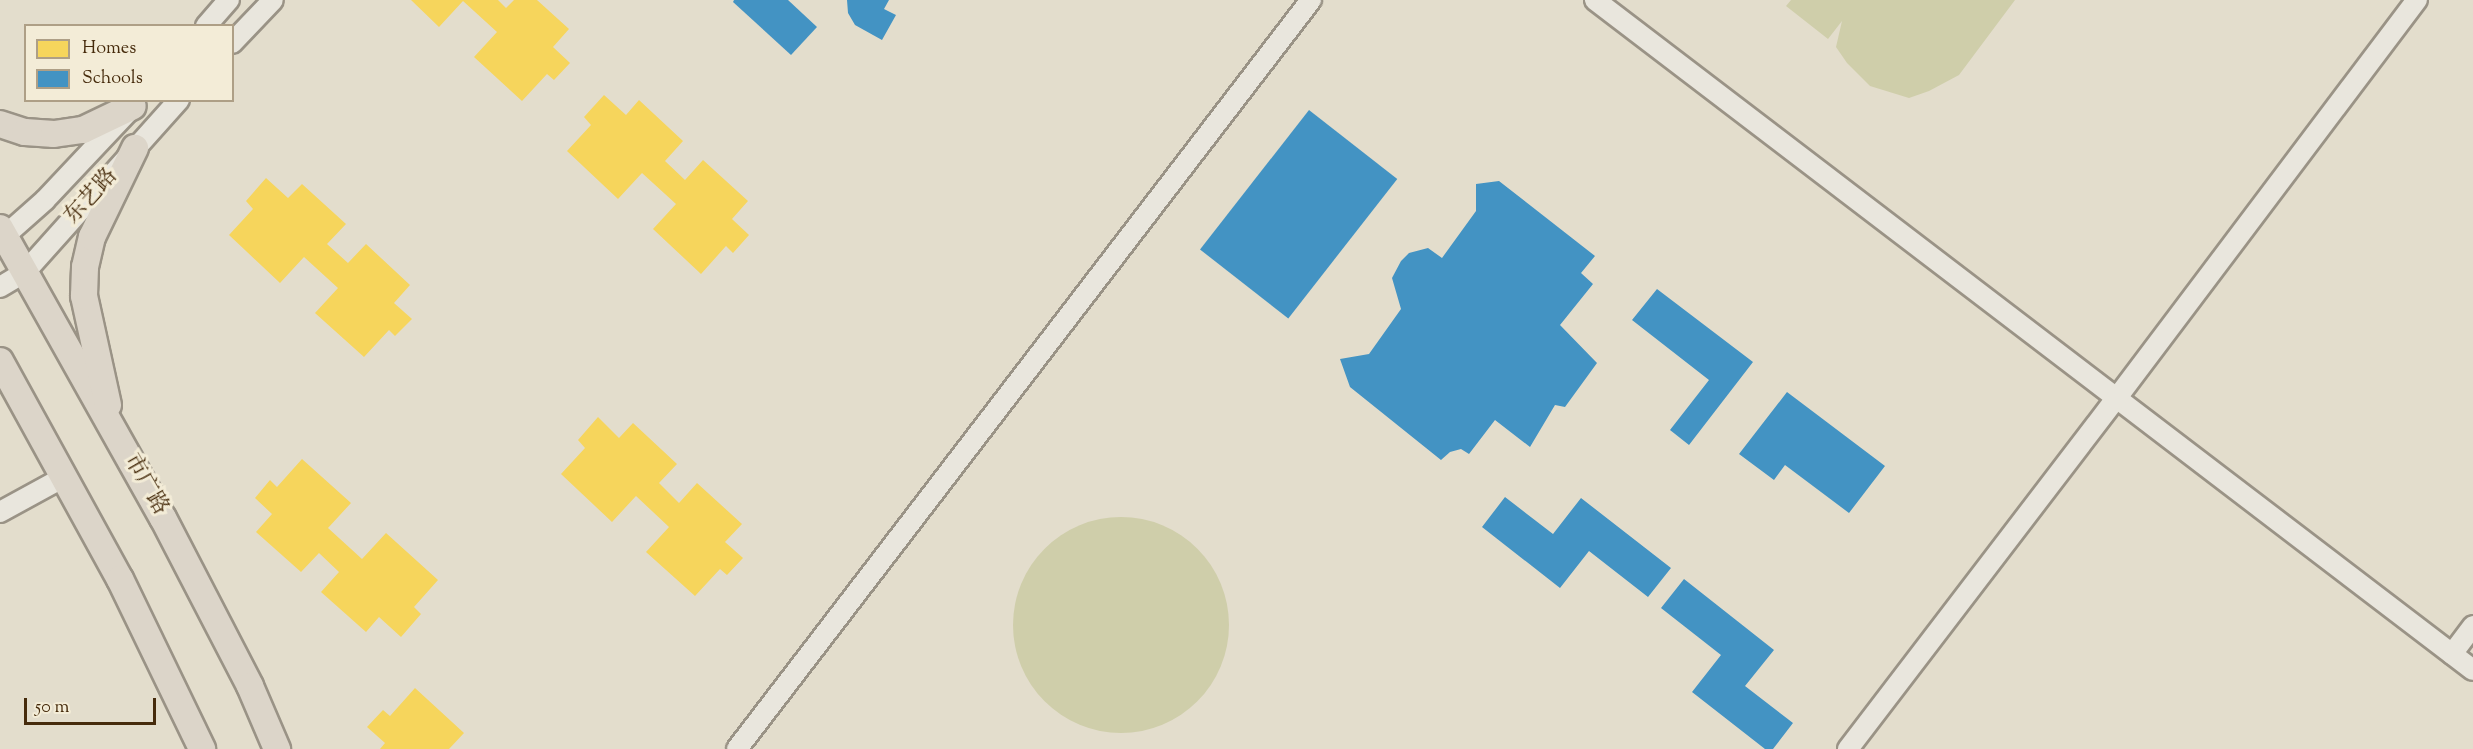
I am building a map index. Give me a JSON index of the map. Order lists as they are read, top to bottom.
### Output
{
  "streets": {
    "main road": ["市广路"],
    "street": ["东艺路"]
  },
  "crossings": [
    ["东艺路", "市广路"]
  ],
  "legend": ["Homes", "Schools"],
  "scale_bar": "50 m"
}
